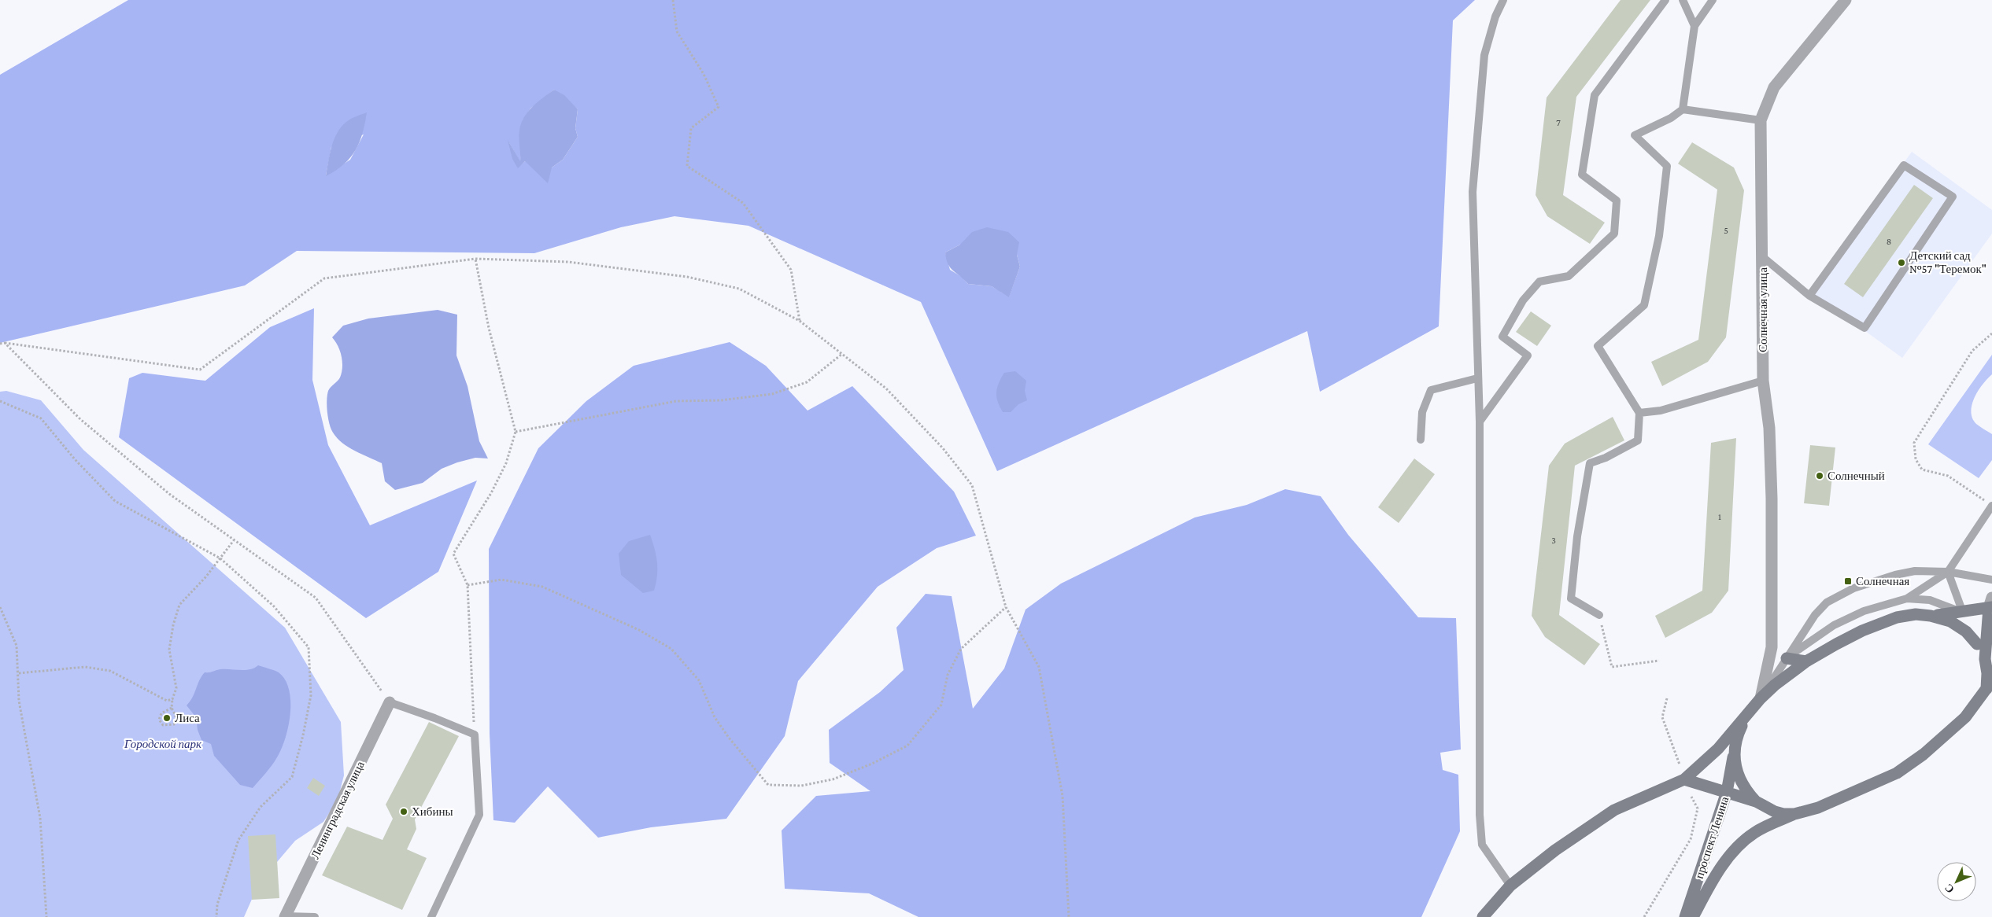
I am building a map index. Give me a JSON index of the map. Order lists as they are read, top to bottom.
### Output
{
  "streets": {
    "main road": ["проспект Ленина"],
    "street": ["Солнечная улица", "Ленинградская улица"]
  },
  "parks": ["Городской парк"],
  "places": {
    "other": [
      "Детский сад №57 \"Теремок\"",
      "Солнечный",
      "Лиса",
      "Хибины"
    ],
    "transit": ["Солнечная"]
  },
  "house_numbers": [
    "7",
    "5",
    "8",
    "1",
    "3"
  ],
  "north": "bottom left"
}
